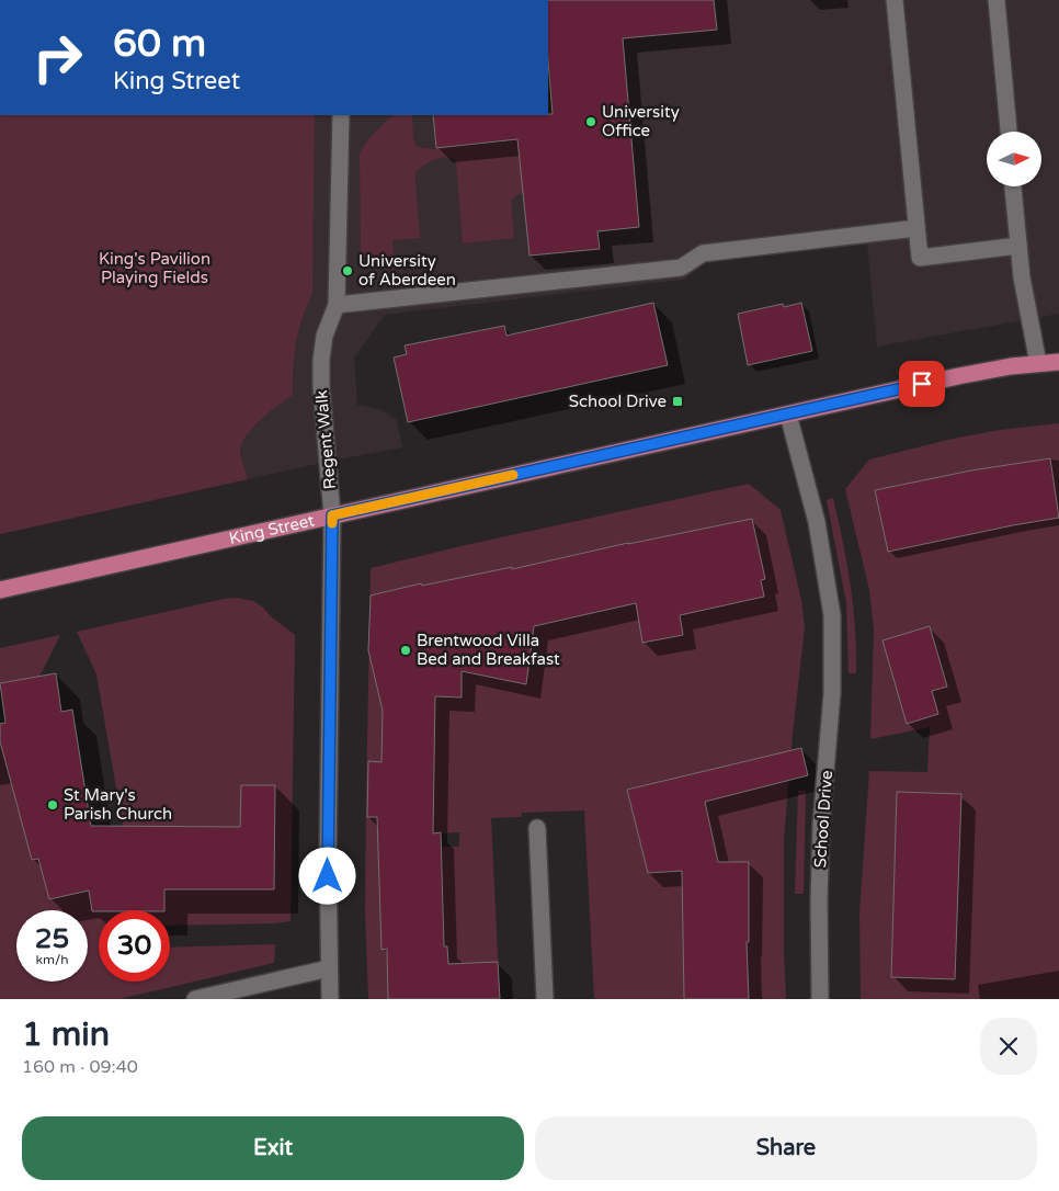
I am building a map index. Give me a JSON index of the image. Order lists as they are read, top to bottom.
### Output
{
  "streets": {
    "main road": ["King Street"],
    "street": ["Regent Walk", "School Drive"]
  },
  "crossings": [
    ["Regent Walk", "King Street"],
    ["King Street", "School Drive"]
  ],
  "parks": ["King's Pavilion Playing Fields"],
  "places": {
    "other": [
      "University Office",
      "University of Aberdeen",
      "Brentwood Villa Bed and Breakfast",
      "St Mary's Parish Church"
    ],
    "transit": ["School Drive"]
  },
  "north": "right",
  "page": {
    "turn": ["60 m", "King Street"],
    "speed": "25 km/h",
    "limit": "30",
    "heading": ["1 min", "160 m · 09:40"],
    "buttons": ["Exit", "Share"]
  }
}
